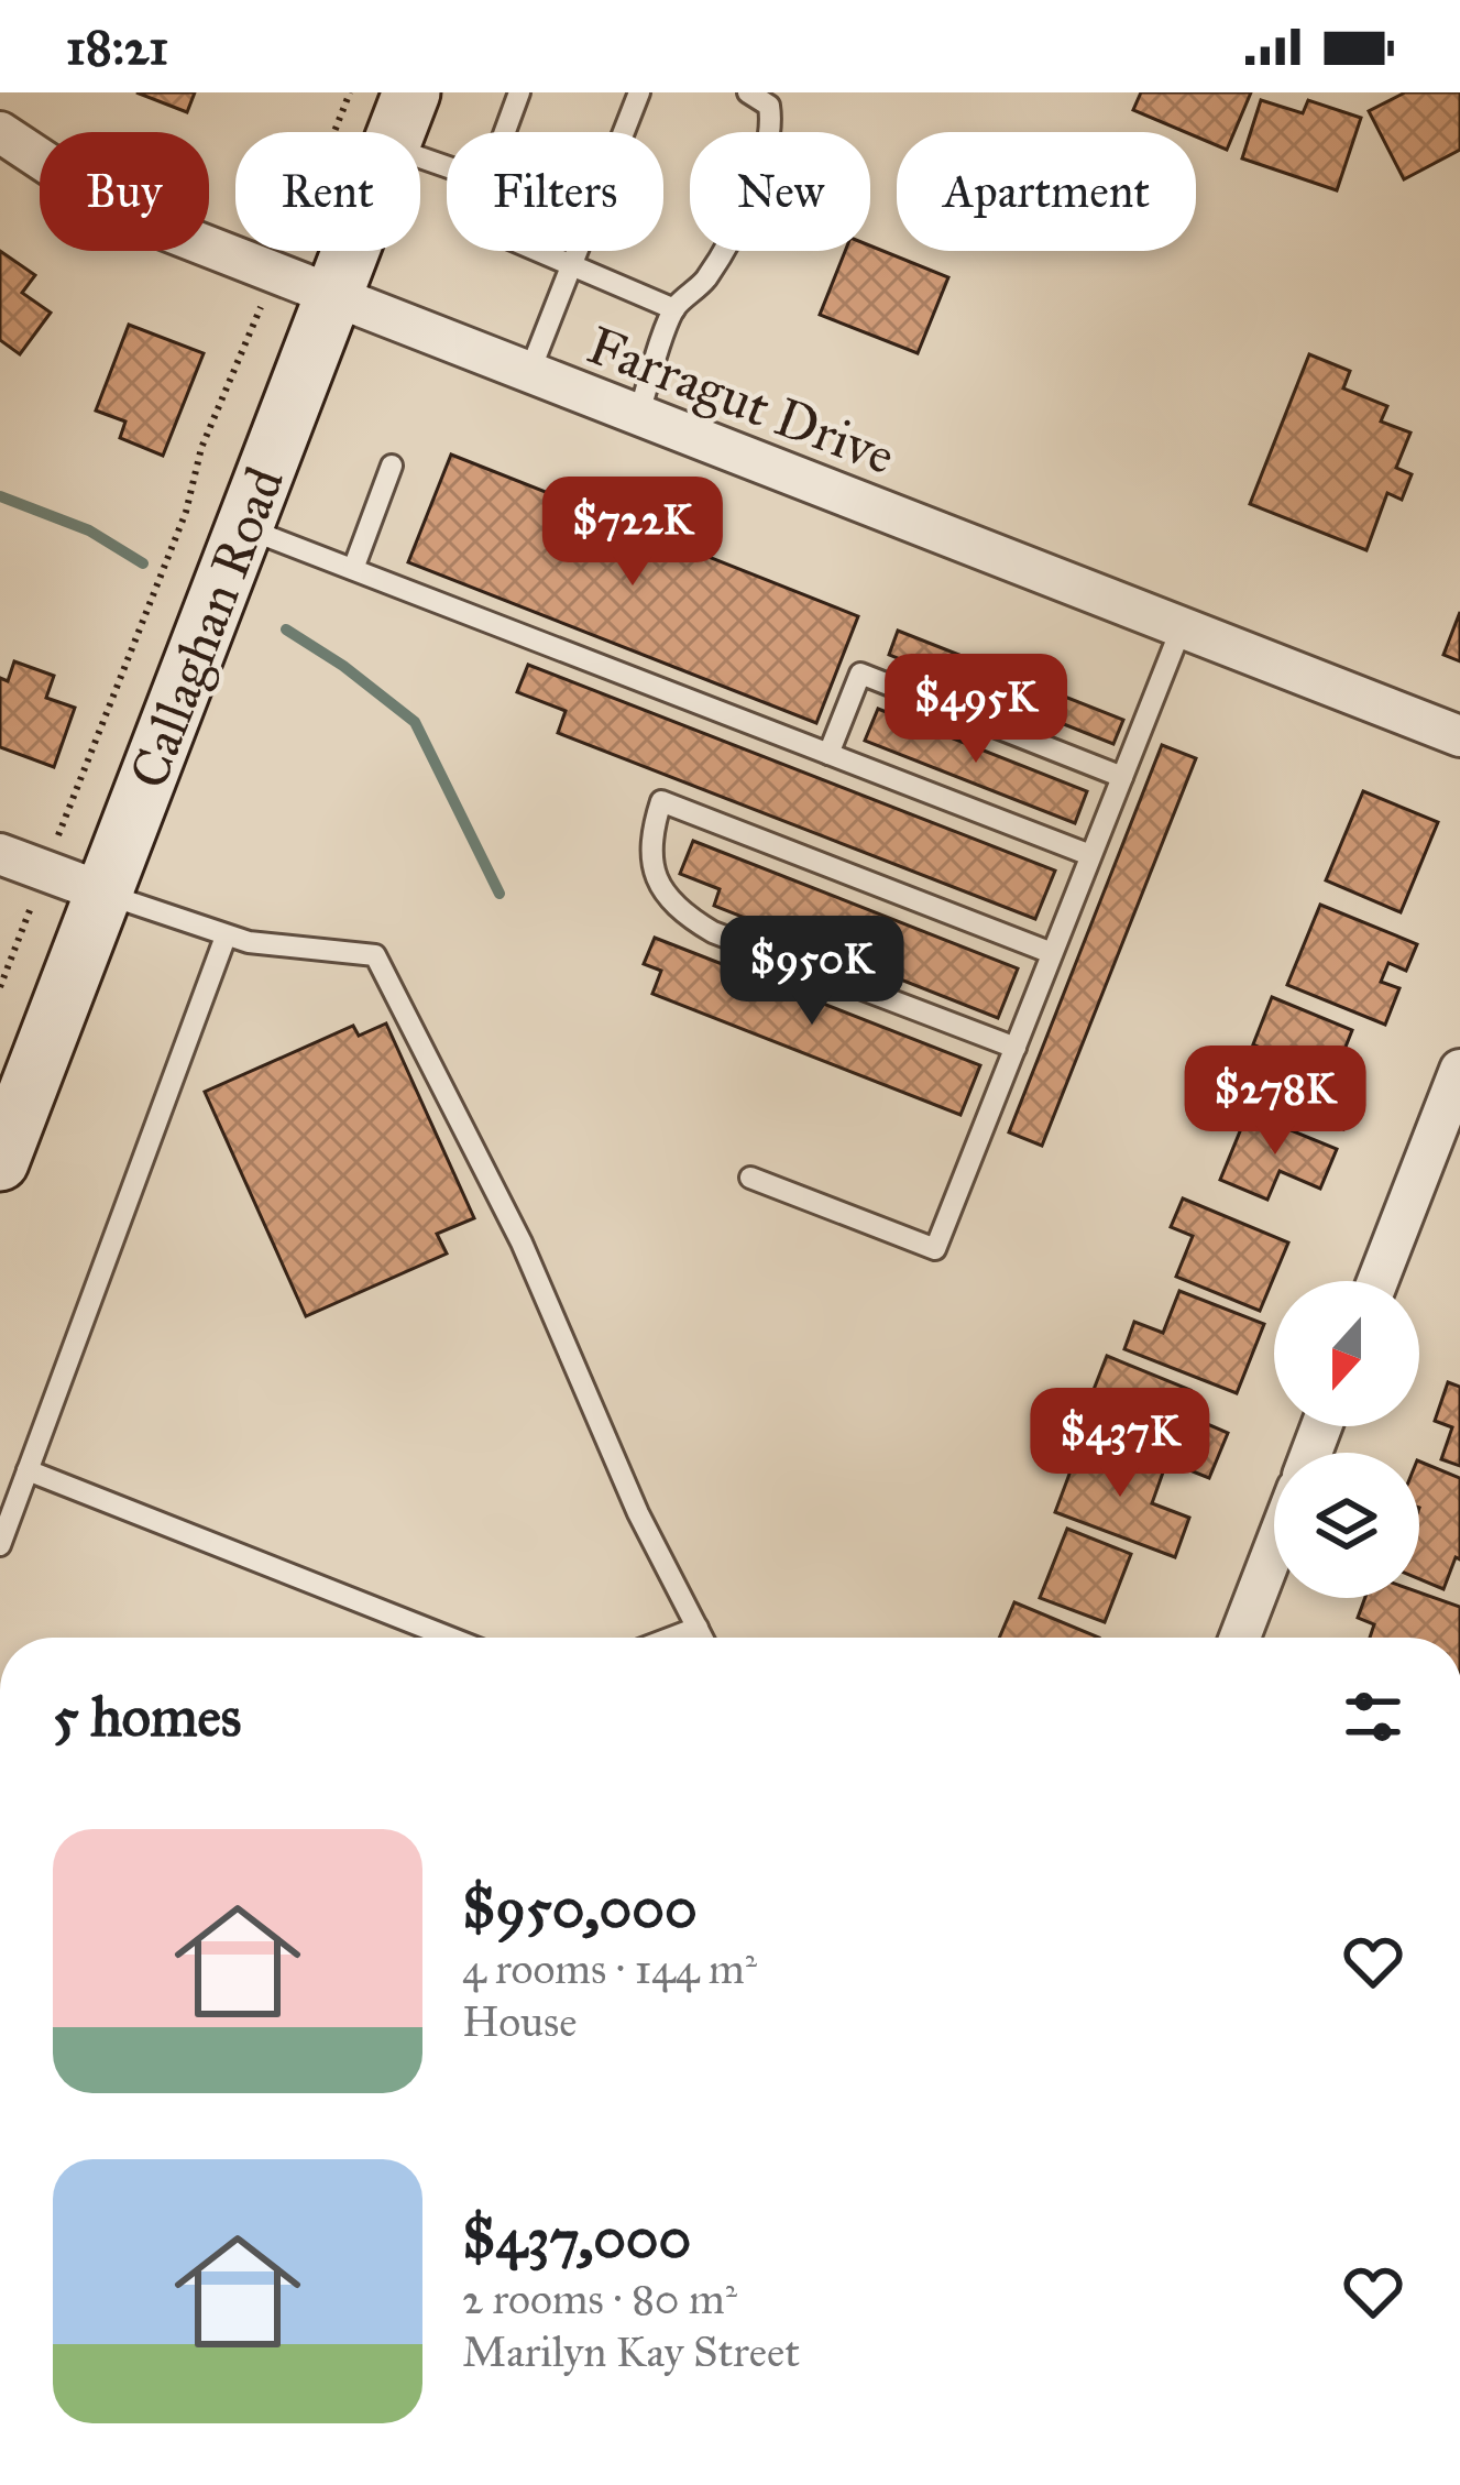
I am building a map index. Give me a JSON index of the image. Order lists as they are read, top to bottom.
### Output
{
  "streets": {
    "main road": ["Callaghan Road"],
    "street": ["Farragut Drive"]
  },
  "crossings": [
    ["Farragut Drive", "Callaghan Road"]
  ],
  "north": "bottom",
  "page": {
    "status": "18:21",
    "chip": [
      "Buy",
      "Rent",
      "Filters",
      "New",
      "Apartment"
    ],
    "price": [
      "$722K",
      "$495K",
      "$950K",
      "$278K",
      "$437K"
    ],
    "heading": "5 homes",
    "list": [
      {
        "name": "$950,000",
        "note": "4 rooms · 144 m² · House"
      },
      {
        "name": "$437,000",
        "note": "2 rooms · 80 m² · Marilyn Kay Street"
      }
    ]
  }
}
